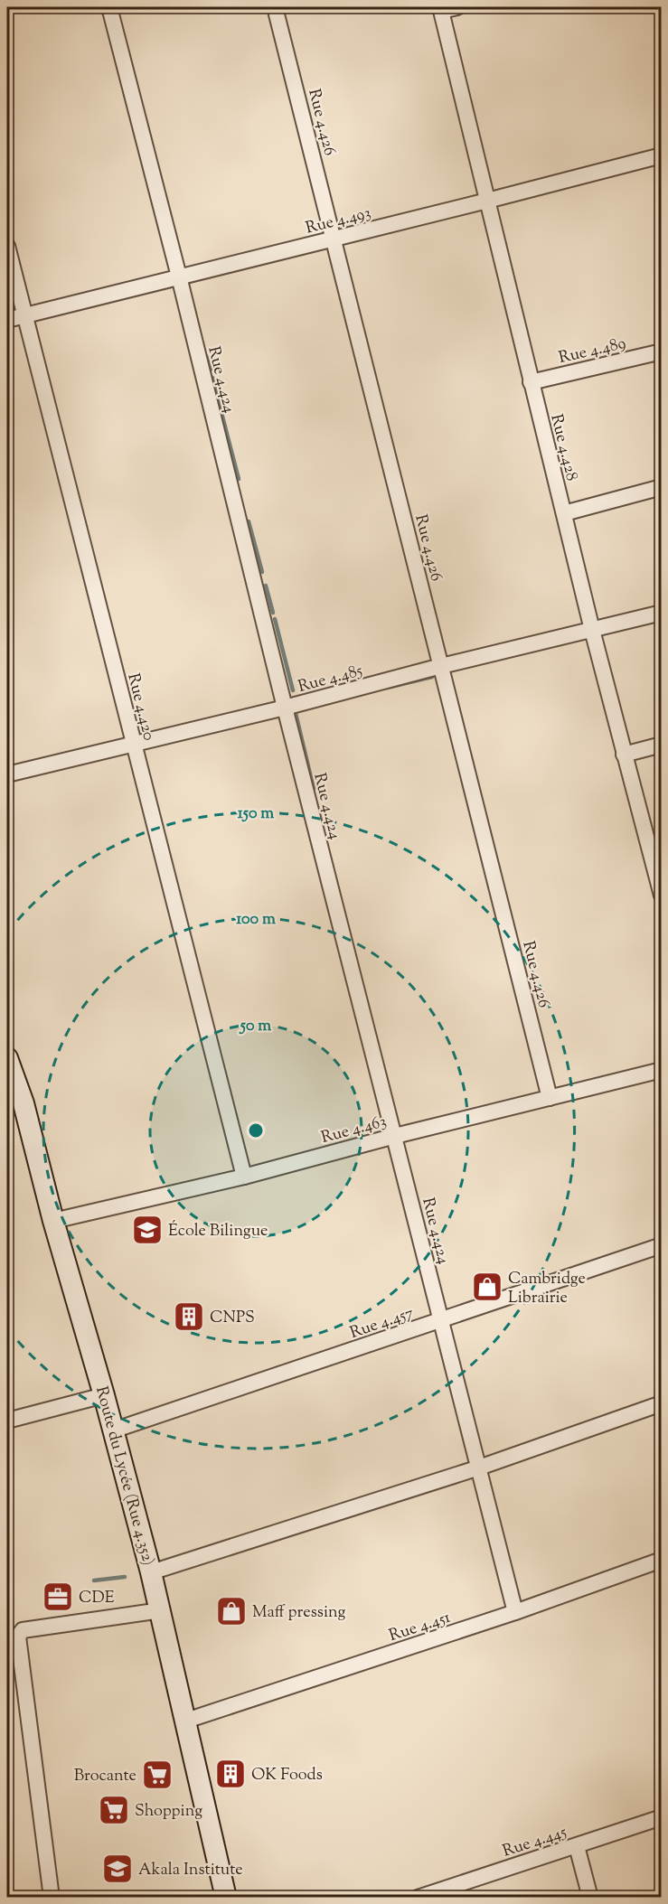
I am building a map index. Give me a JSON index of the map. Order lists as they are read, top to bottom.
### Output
{
  "streets": {
    "main road": ["Route du Lycée (Rue 4.352)"],
    "street": [
      "Rue 4.426",
      "Rue 4.493",
      "Rue 4.489",
      "Rue 4.424",
      "Rue 4.428",
      "Rue 4.485",
      "Rue 4.420",
      "Rue 4.463",
      "Rue 4.457",
      "Rue 4.451",
      "Rue 4.445"
    ]
  },
  "crossings": [
    ["Rue 4.426", "Rue 4.493"],
    ["Rue 4.426", "Rue 4.485"],
    ["Rue 4.426", "Rue 4.463"],
    ["Rue 4.493", "Rue 4.424"],
    ["Rue 4.493", "Rue 4.428"],
    ["Rue 4.493", "Rue 4.420"],
    ["Rue 4.489", "Rue 4.428"],
    ["Rue 4.424", "Rue 4.485"],
    ["Rue 4.424", "Rue 4.463"],
    ["Rue 4.424", "Rue 4.457"],
    ["Rue 4.424", "Rue 4.451"],
    ["Rue 4.428", "Rue 4.485"],
    ["Rue 4.485", "Rue 4.420"],
    ["Rue 4.420", "Rue 4.463"],
    ["Rue 4.463", "Route du Lycée (Rue 4.352)"],
    ["Rue 4.457", "Route du Lycée (Rue 4.352)"],
    ["Route du Lycée (Rue 4.352)", "Rue 4.451"]
  ],
  "places": {
    "school or university": ["École Bilingue", "Akala Institute"],
    "shop": ["Cambridge Librairie", "Maff pressing"],
    "building": ["CNPS", "OK Foods"],
    "office": ["CDE"],
    "supermarket": ["Brocante", "Shopping"]
  },
  "rings": ["150 m", "100 m", "50 m"]
}
